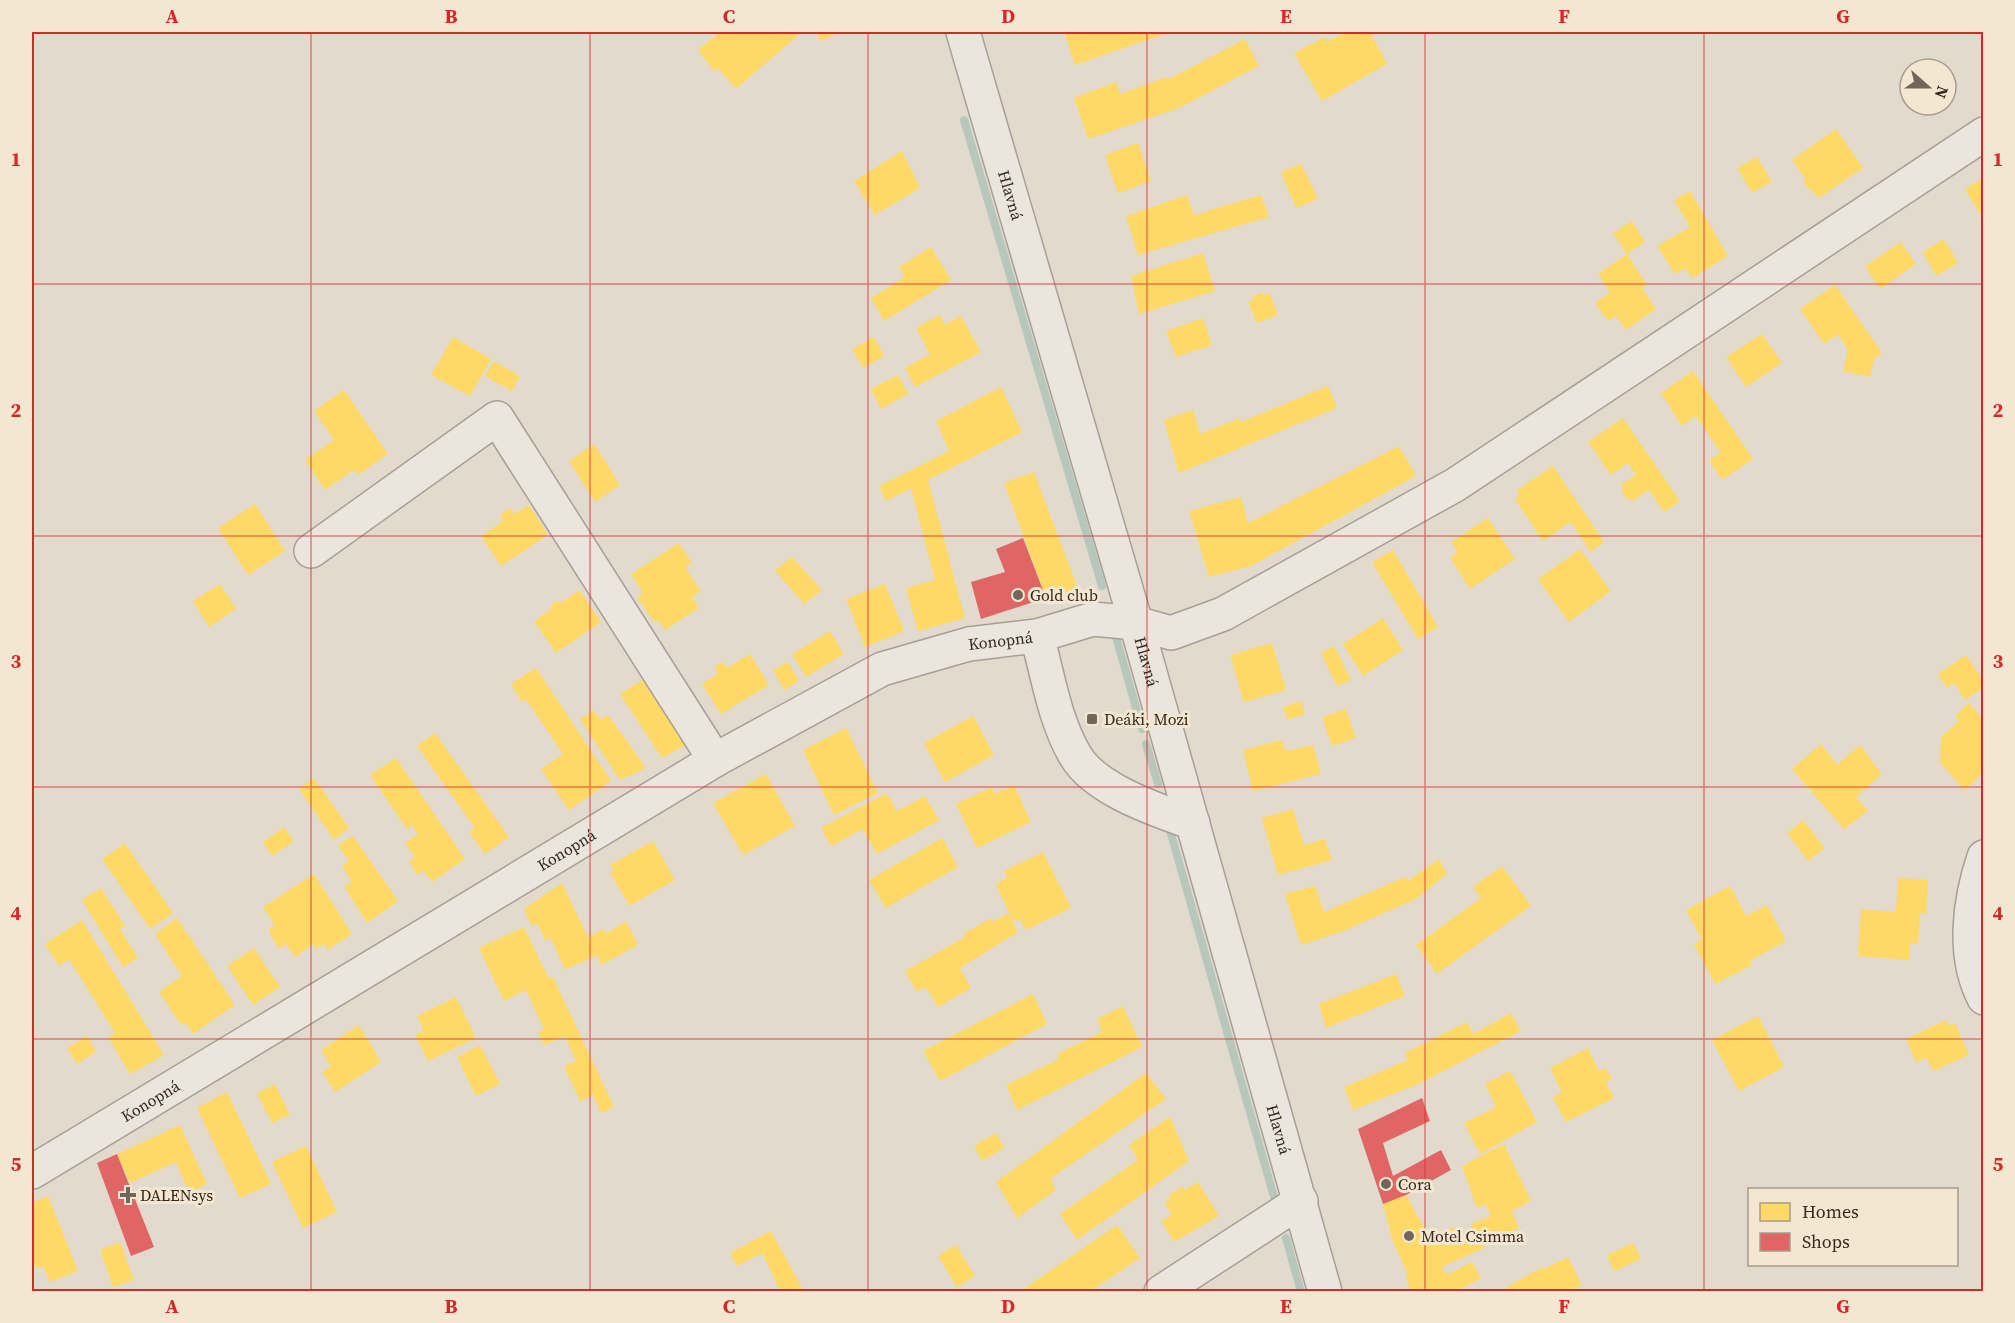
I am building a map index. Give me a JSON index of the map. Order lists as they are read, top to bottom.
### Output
{
  "streets": {
    "street": ["Hlavná", "Konopná"]
  },
  "crossings": [
    ["Hlavná", "Konopná"]
  ],
  "places": {
    "other": ["Gold club", "Cora", "Motel Csimma"],
    "transit": ["Deáki, Mozi"],
    "health": ["DALENsys"]
  },
  "legend": ["Homes", "Shops"],
  "north": "right",
  "grid": {
    "columns": [
      "A",
      "B",
      "C",
      "D",
      "E",
      "F",
      "G"
    ],
    "rows": [
      "1",
      "2",
      "3",
      "4",
      "5"
    ]
  }
}
